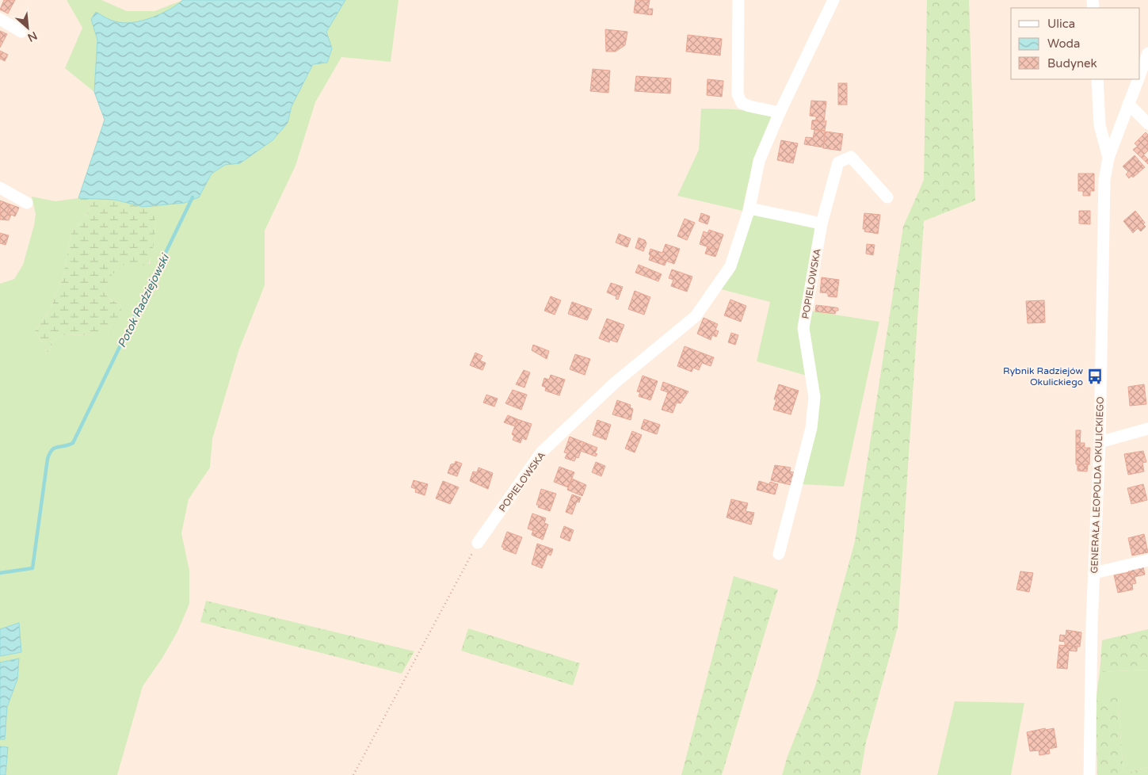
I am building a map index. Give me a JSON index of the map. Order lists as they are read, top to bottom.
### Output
{
  "streets": {
    "street": ["POPIELOWSKA", "GENERAŁA LEOPOLDA OKULICKIEGO"]
  },
  "water": ["Potok Radziejowski"],
  "places": {
    "bus stop": ["Rybnik Radziejów Okulickiego"]
  },
  "legend": ["Ulica", "Woda", "Budynek"],
  "north": "bottom right"
}
